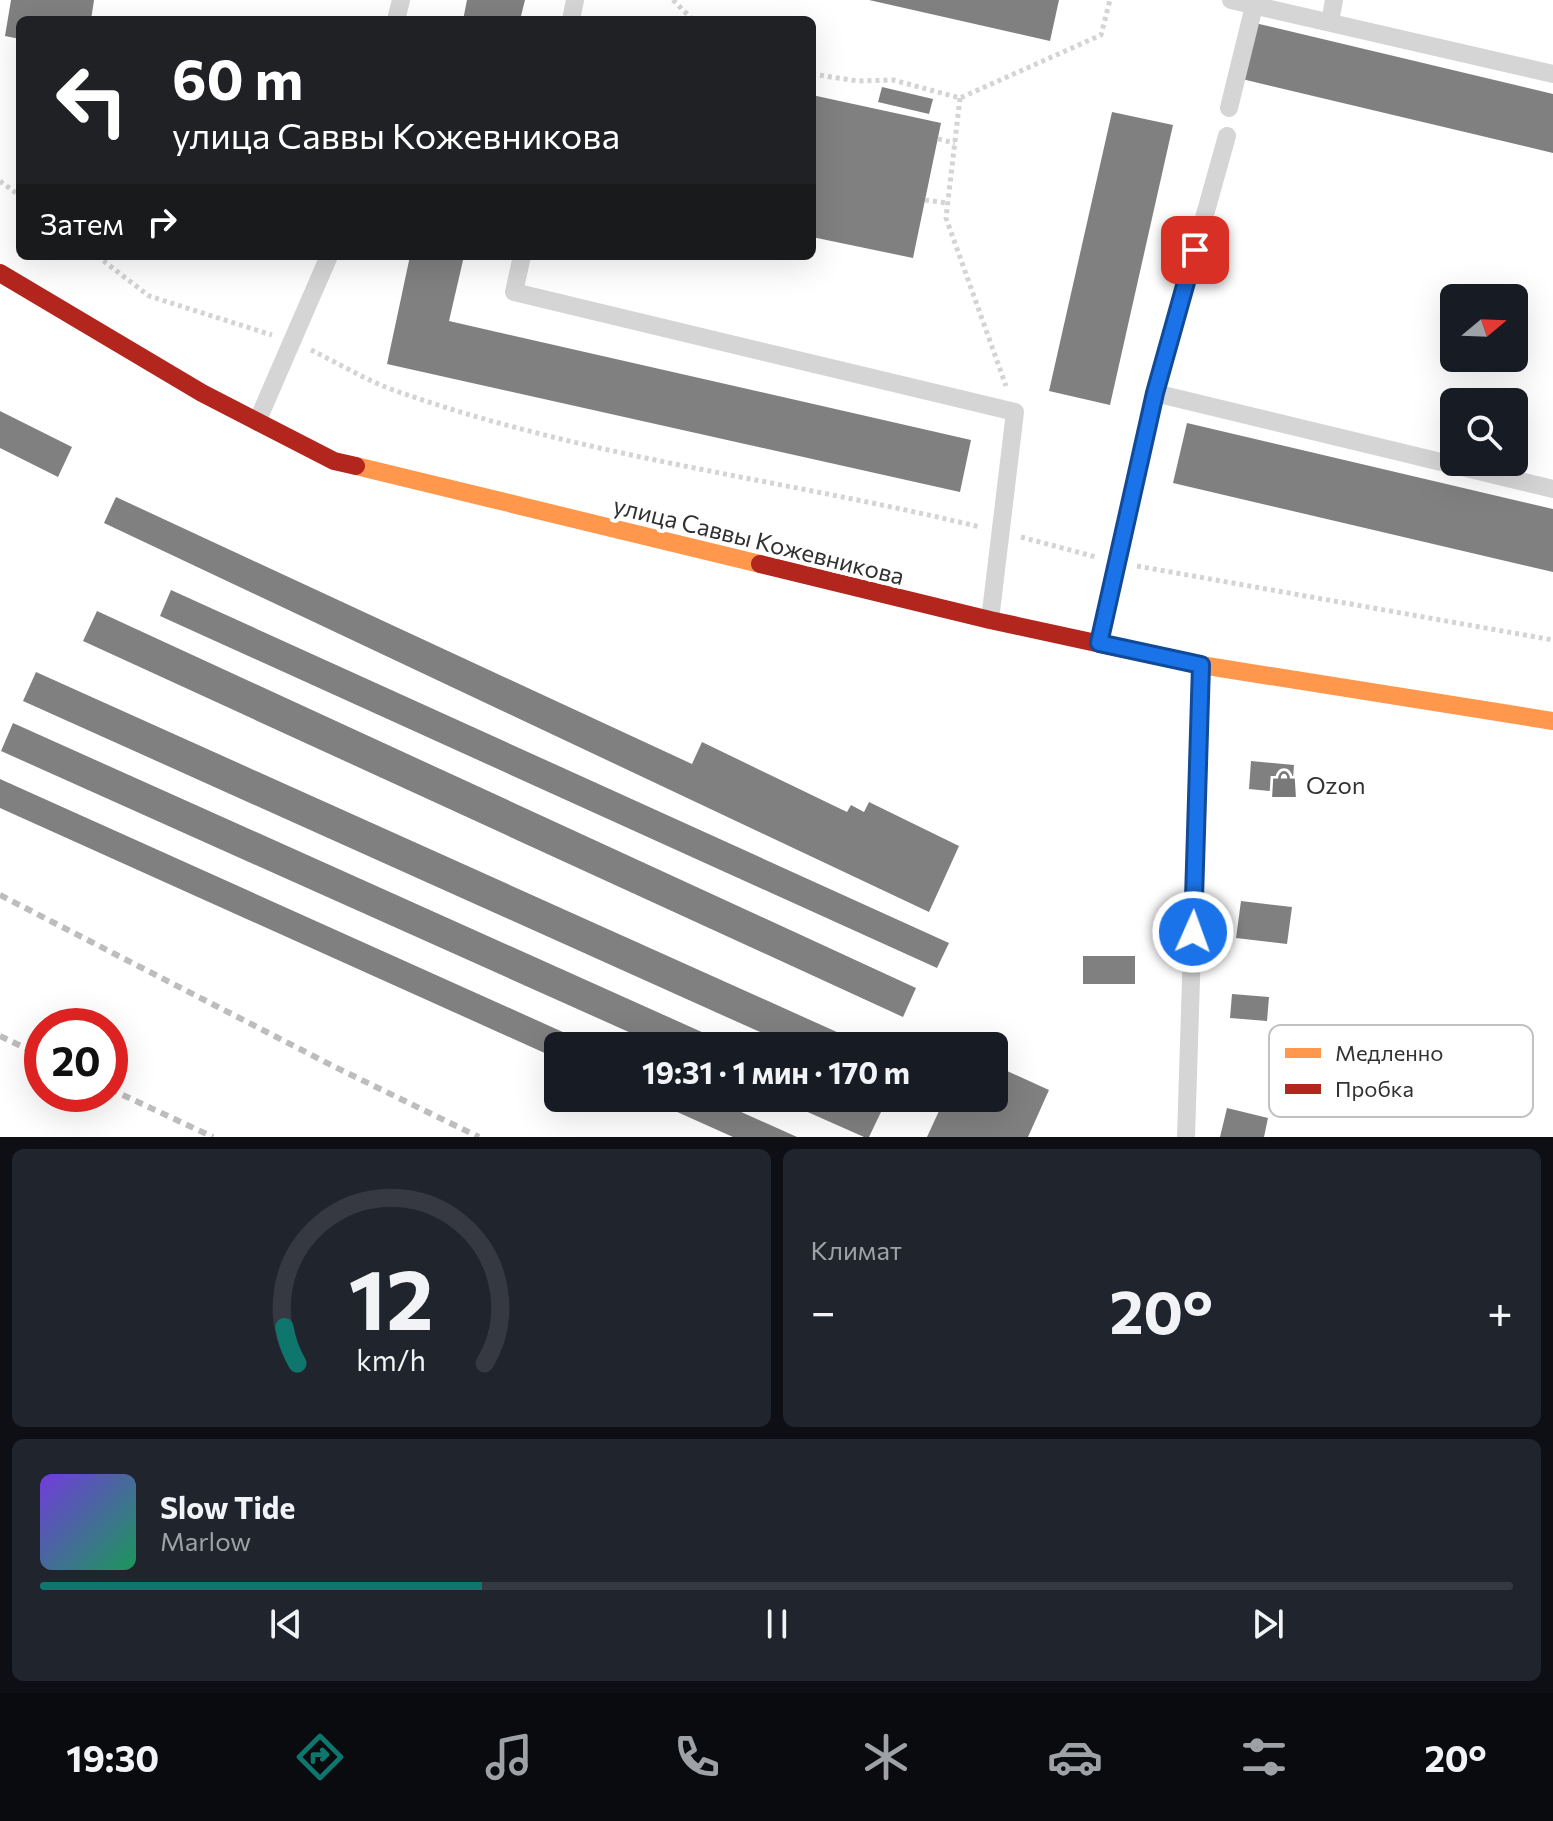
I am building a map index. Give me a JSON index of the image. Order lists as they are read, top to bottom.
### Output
{
  "streets": {
    "street": ["улица Саввы Кожевникова"]
  },
  "places": {
    "shop": ["Ozon"]
  },
  "legend": ["Медленно", "Пробка"],
  "north": "right",
  "page": {
    "turn": ["60 m", "улица Саввы Кожевникова"],
    "then": "Затем",
    "limit": "20",
    "trip": "19:31 · 1 мин · 170 m",
    "tile": "Климат",
    "heat": ["−", "20°", "+"],
    "song": ["Slow Tide", "Marlow"],
    "tabs": ["19:30", "20°"],
    "gauge": ["12", "km/h"]
  }
}
